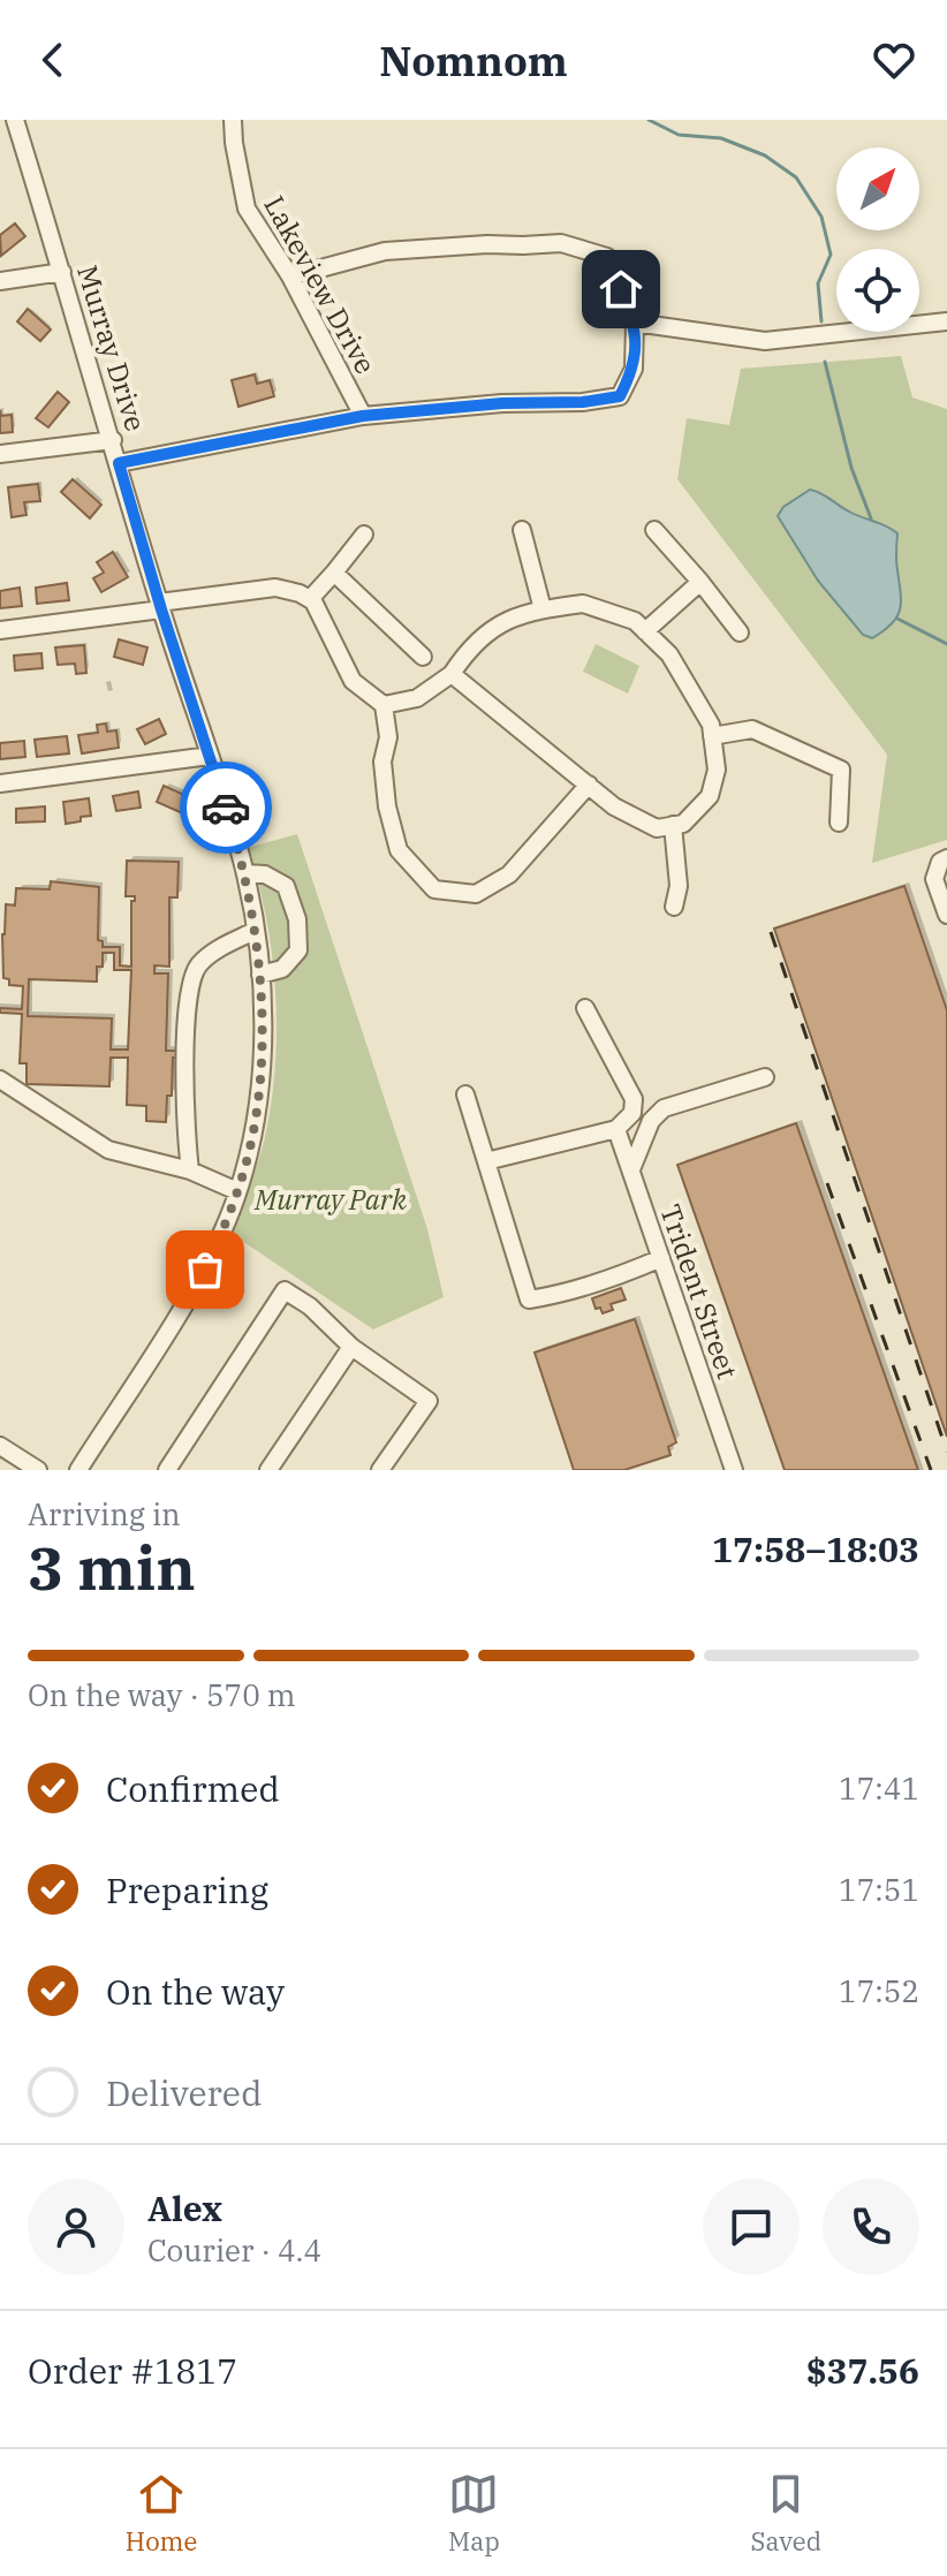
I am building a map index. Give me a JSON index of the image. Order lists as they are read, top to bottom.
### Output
{
  "streets": {
    "street": ["Lakeview Drive", "Murray Drive", "Trident Street"]
  },
  "parks": ["Murray Park"],
  "north": "top right",
  "page": {
    "header": "Nomnom",
    "heading": ["3 min", "Arriving in", "17:58–18:03"],
    "panel": [
      "Alex",
      "Courier · 4.4",
      "Order #1817",
      "$37.56"
    ],
    "bar": "On the way · 570 m",
    "list": [
      ["Confirmed", "17:41"],
      ["Preparing", "17:51"],
      ["On the way", "17:52"],
      "Delivered"
    ],
    "tabs": ["Home", "Map", "Saved"]
  }
}
